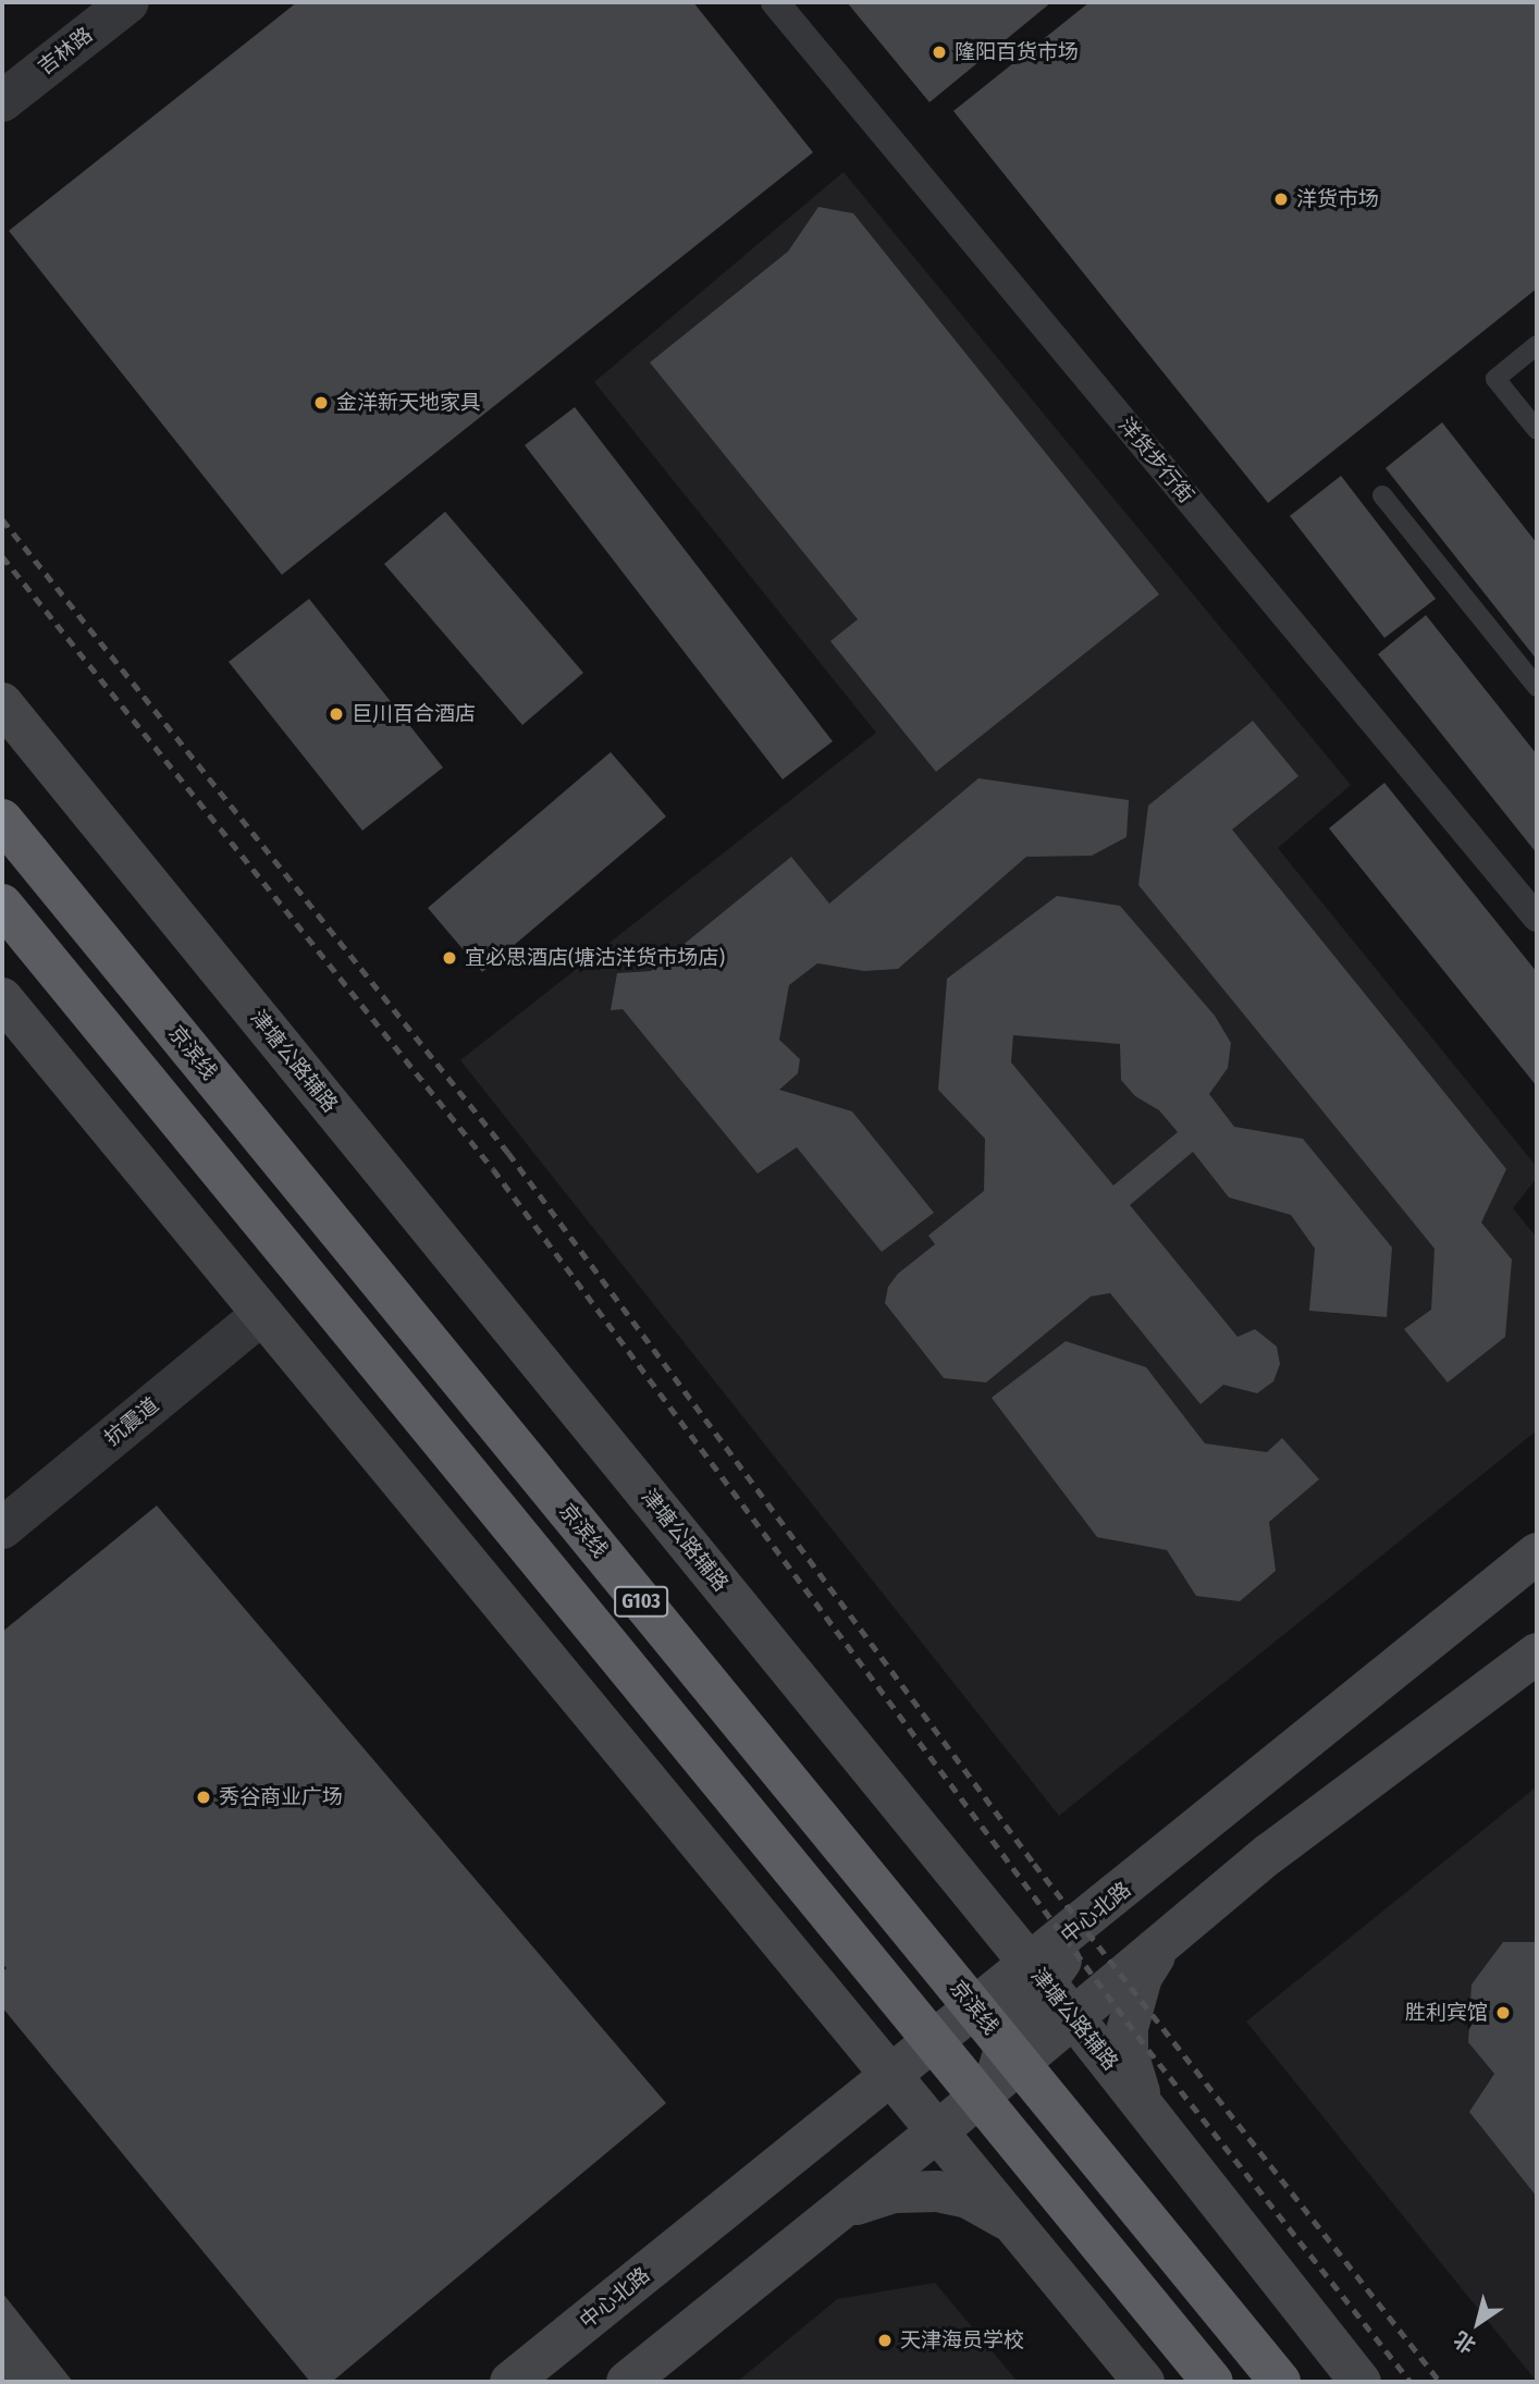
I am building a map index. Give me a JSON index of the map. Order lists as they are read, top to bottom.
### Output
{
  "streets": {
    "highway": ["京滨线", "G103"],
    "main road": ["津塘公路辅路", "中心北路"],
    "street": ["吉林路", "洋货步行街", "抗震道"]
  },
  "crossings": [
    ["津塘公路辅路", "中心北路"]
  ],
  "places": [
    "隆阳百货市场",
    "洋货市场",
    "金洋新天地家具",
    "巨川百合酒店",
    "宜必思酒店(塘沽洋货市场店)",
    "秀谷商业广场",
    "胜利宾馆",
    "天津海员学校"
  ],
  "north": "bottom left"
}
